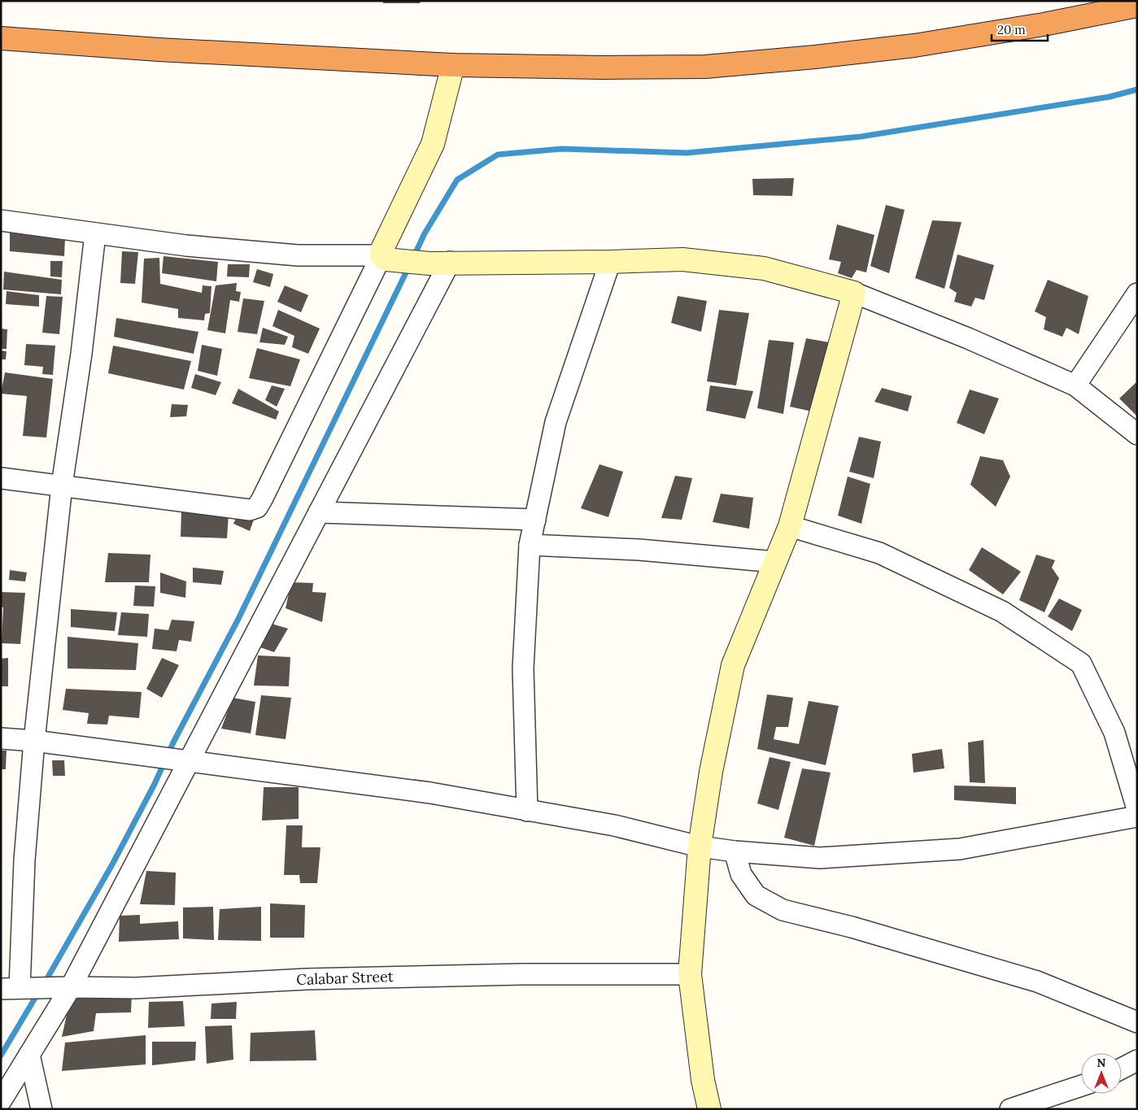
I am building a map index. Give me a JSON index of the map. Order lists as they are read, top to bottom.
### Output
{
  "streets": {
    "street": ["Calabar Street"]
  },
  "scale_bar": "20 m",
  "north": "top"
}
